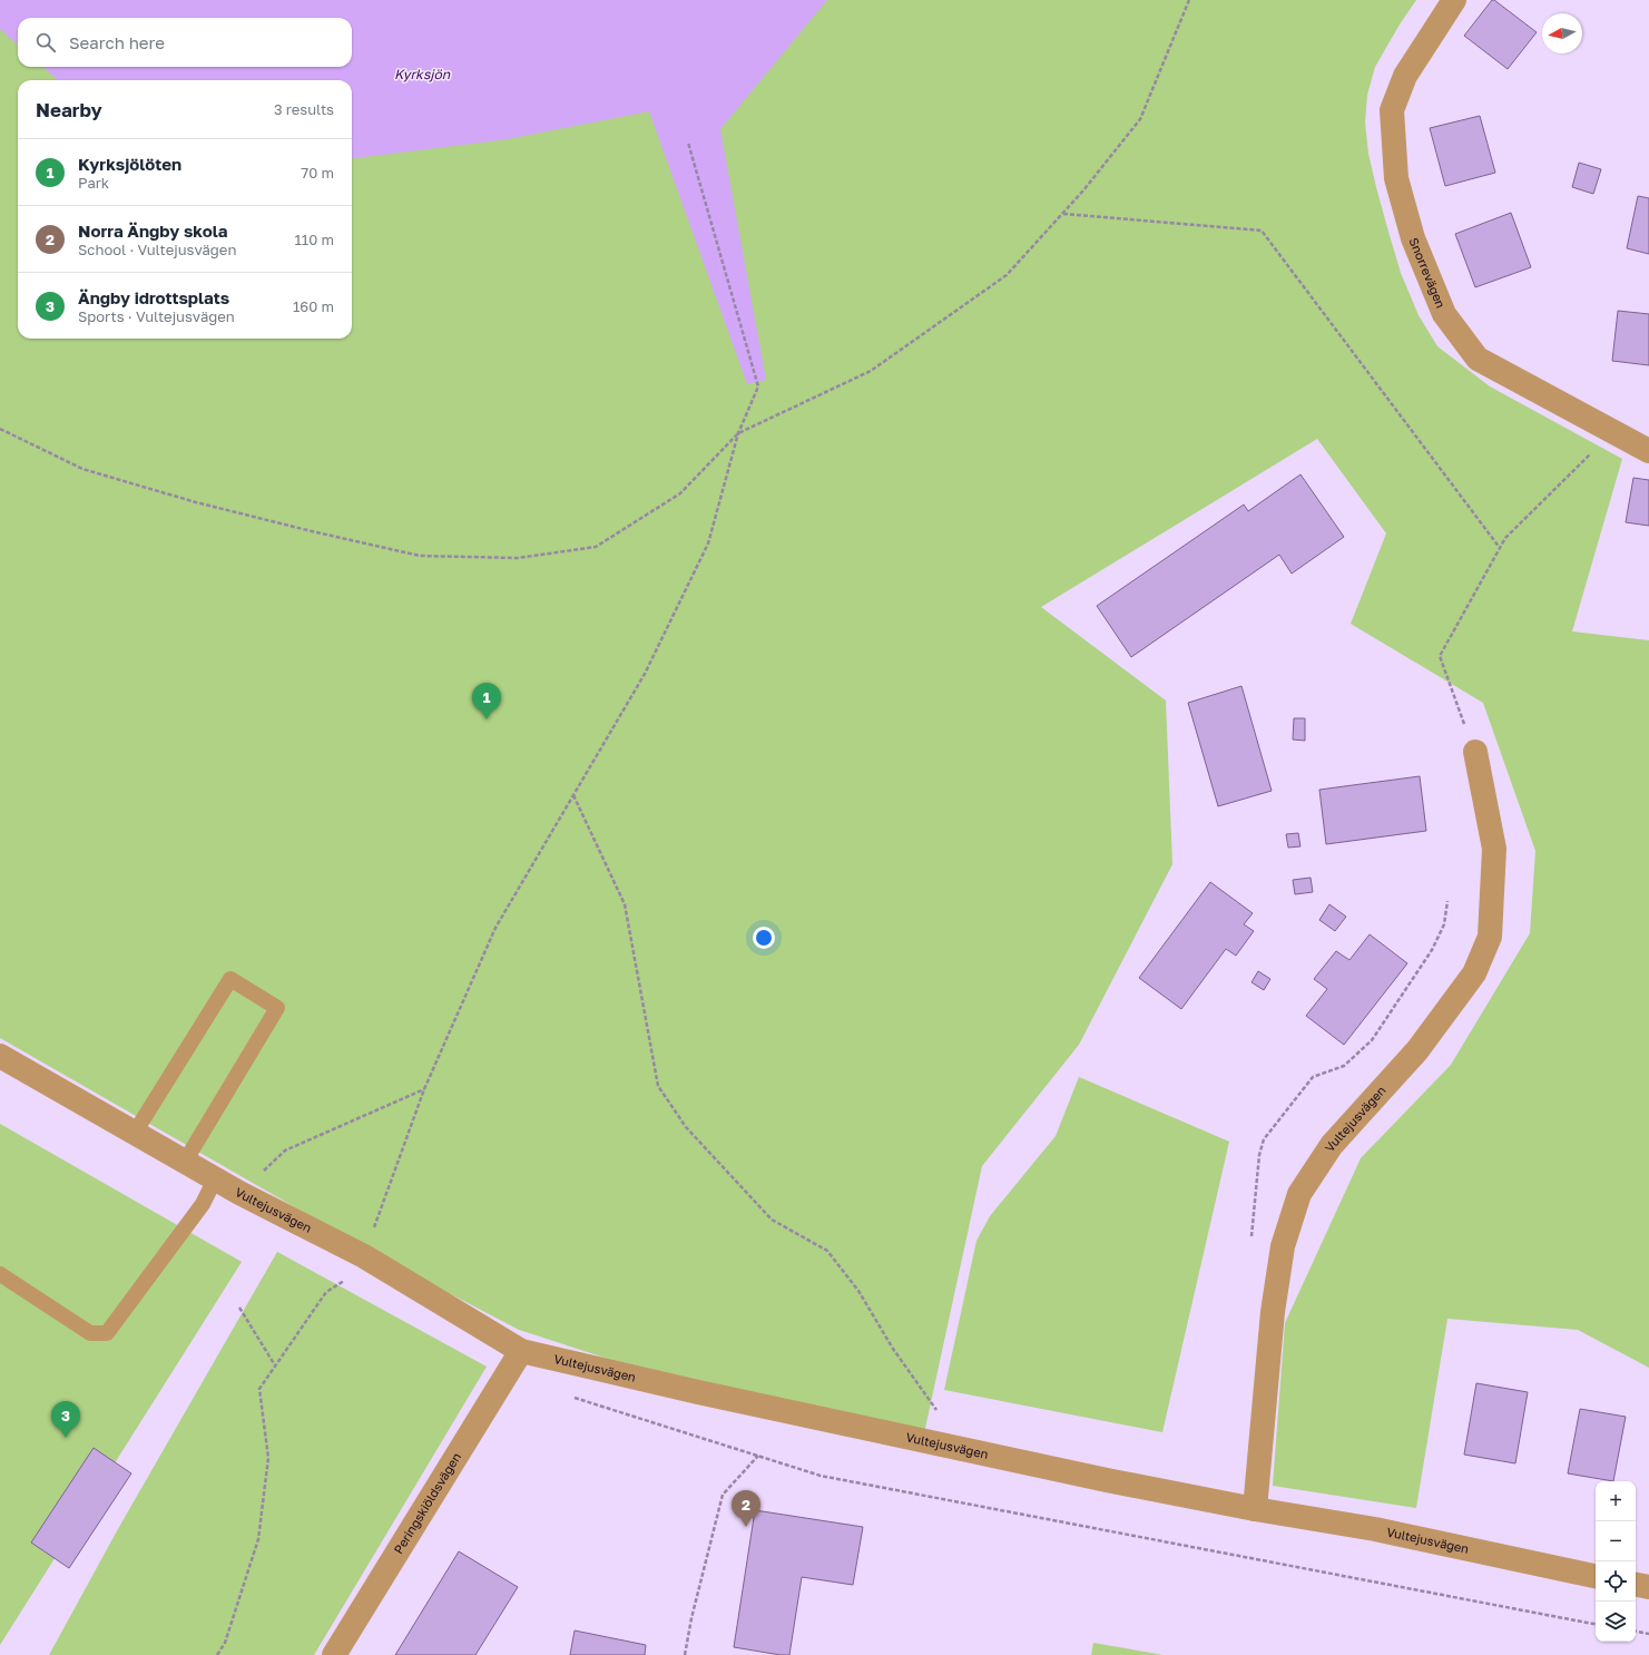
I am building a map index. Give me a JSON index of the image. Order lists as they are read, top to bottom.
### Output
{
  "streets": {
    "street": ["Snorrevägen", "Vultejusvägen", "Peringskiöldsvägen"]
  },
  "crossings": [
    ["Vultejusvägen", "Peringskiöldsvägen"]
  ],
  "water": ["Kyrksjön"],
  "north": "left",
  "page": {
    "search": "Search here",
    "heading": ["Nearby", "3 results"],
    "list": [
      {
        "mark": "1",
        "name": "Kyrksjölöten",
        "note": "Park",
        "value": "70 m"
      },
      {
        "mark": "2",
        "name": "Norra Ängby skola",
        "note": "School · Vultejusvägen",
        "value": "110 m"
      },
      {
        "mark": "3",
        "name": "Ängby idrottsplats",
        "note": "Sports · Vultejusvägen",
        "value": "160 m"
      }
    ],
    "pins": ["1", "3", "2"],
    "map_buttons": ["+", "−"]
  }
}
